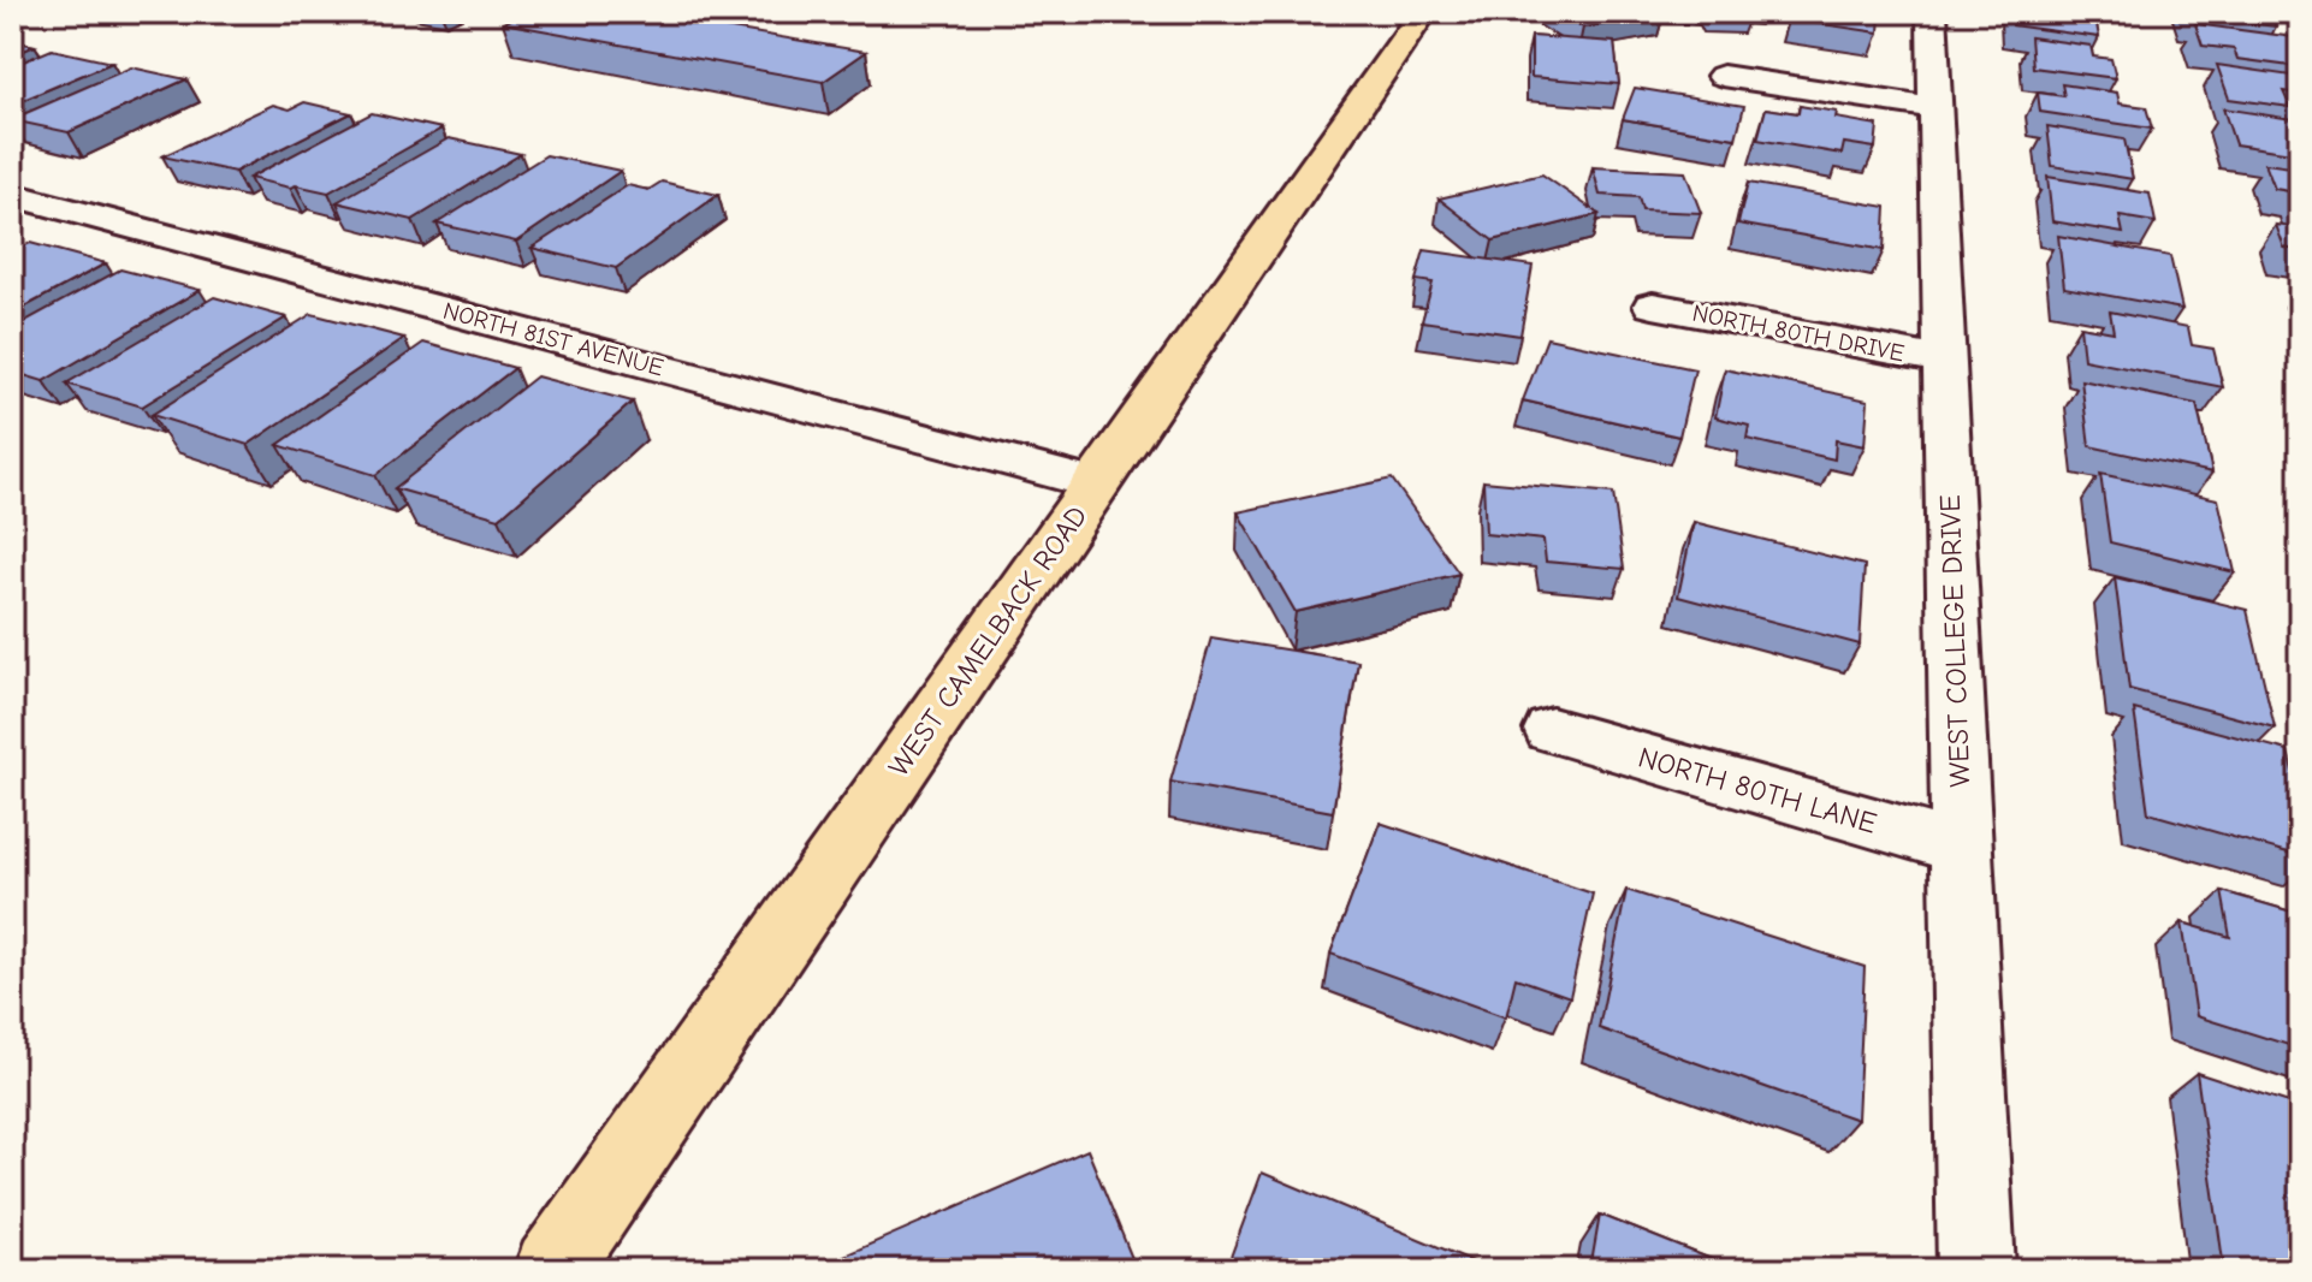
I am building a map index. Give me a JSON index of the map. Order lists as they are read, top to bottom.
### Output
{
  "streets": {
    "main road": ["WEST CAMELBACK ROAD"],
    "street": [
      "NORTH 80TH DRIVE",
      "NORTH 81ST AVENUE",
      "WEST COLLEGE DRIVE",
      "NORTH 80TH LANE"
    ]
  },
  "crossings": [
    ["NORTH 80TH DRIVE", "WEST COLLEGE DRIVE"],
    ["NORTH 81ST AVENUE", "WEST CAMELBACK ROAD"],
    ["WEST COLLEGE DRIVE", "NORTH 80TH LANE"]
  ]
}
